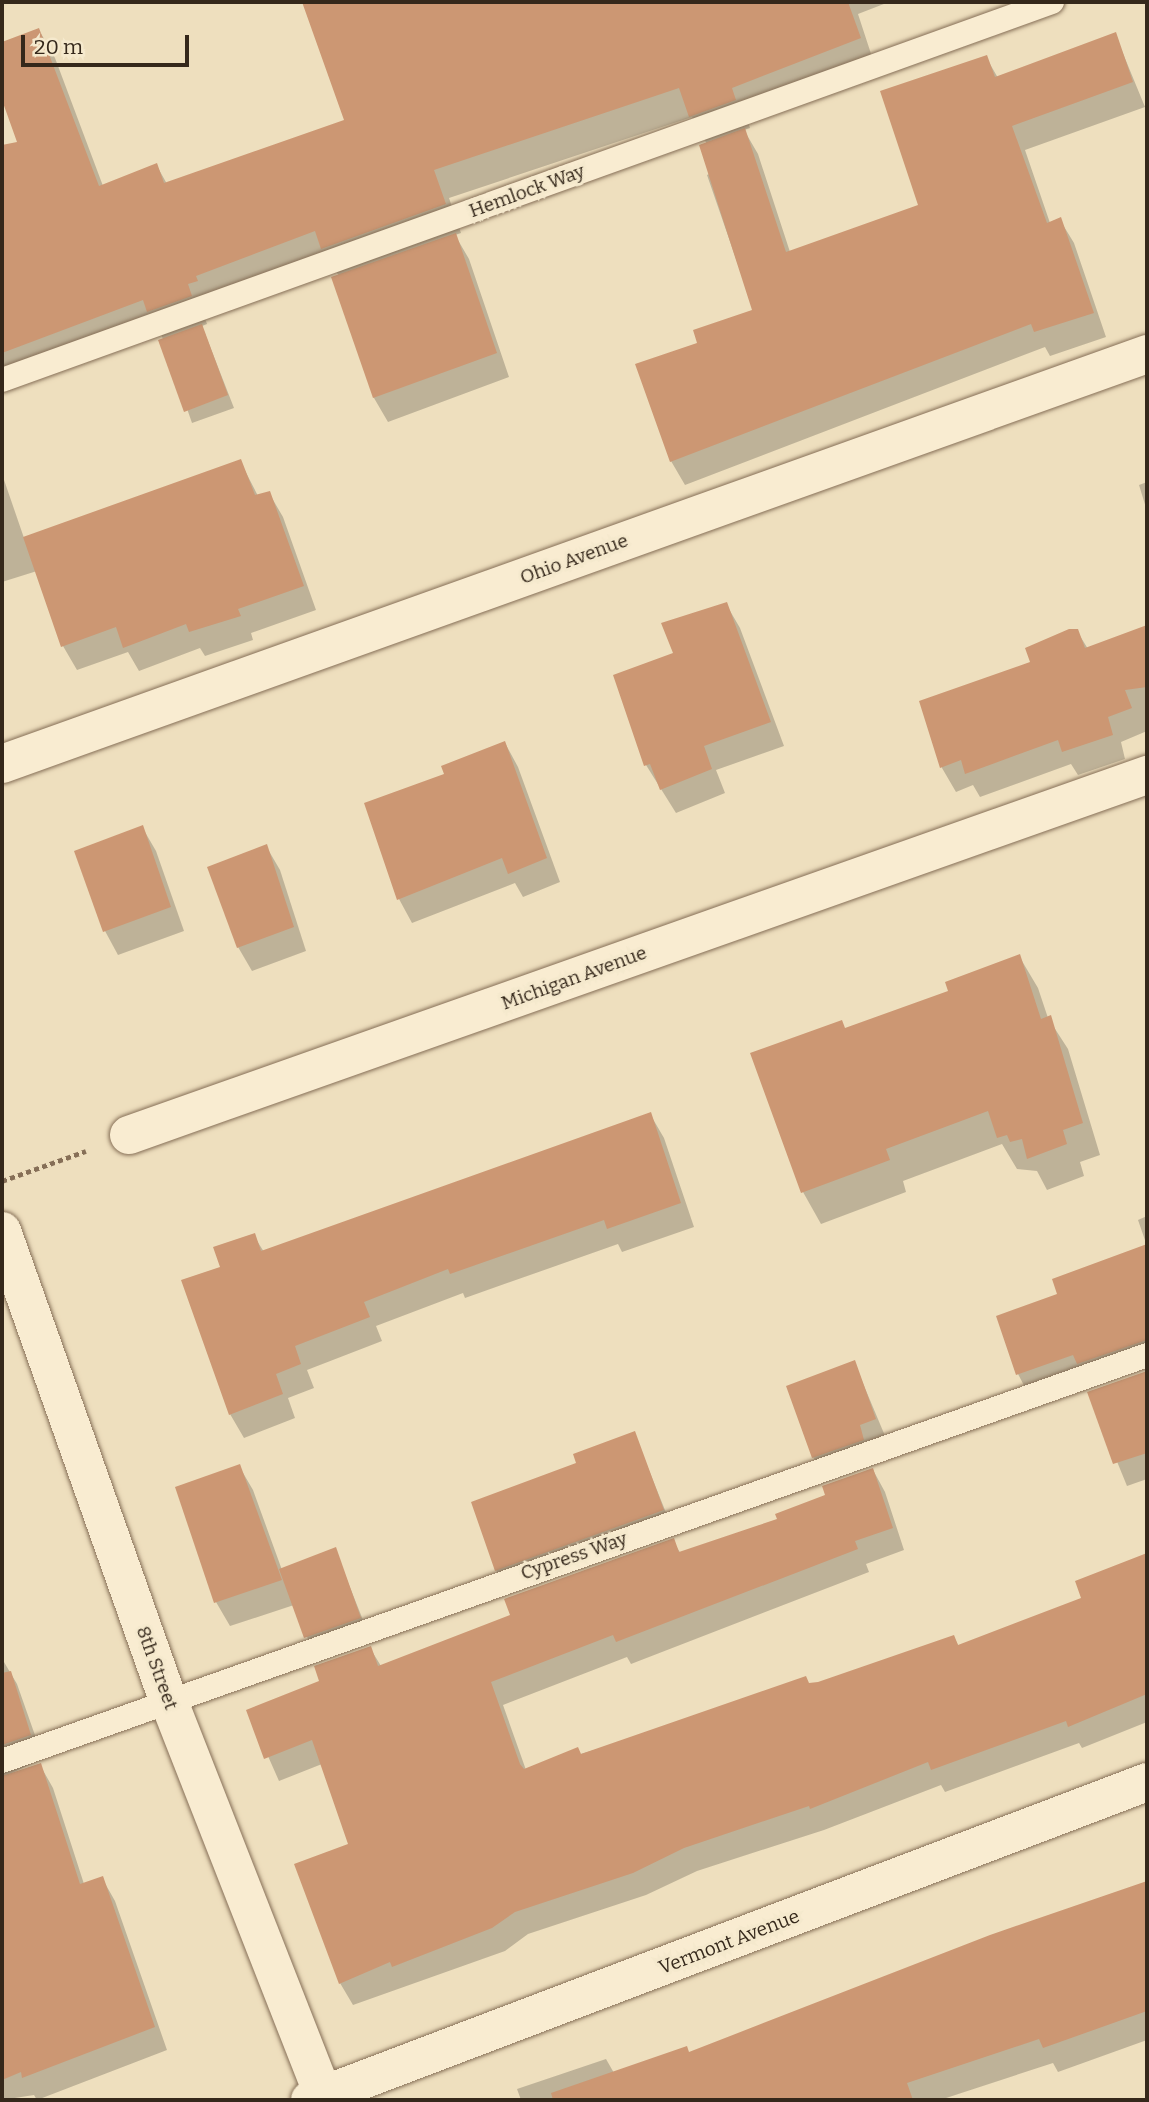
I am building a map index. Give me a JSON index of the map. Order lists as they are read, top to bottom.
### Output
{
  "streets": {
    "street": [
      "Ohio Avenue",
      "Michigan Avenue",
      "8th Street",
      "Vermont Avenue"
    ],
    "lane": ["Hemlock Way", "Cypress Way"]
  },
  "crossings": [
    ["Cypress Way", "8th Street"],
    ["8th Street", "Vermont Avenue"]
  ],
  "scale_bar": "20 m"
}
